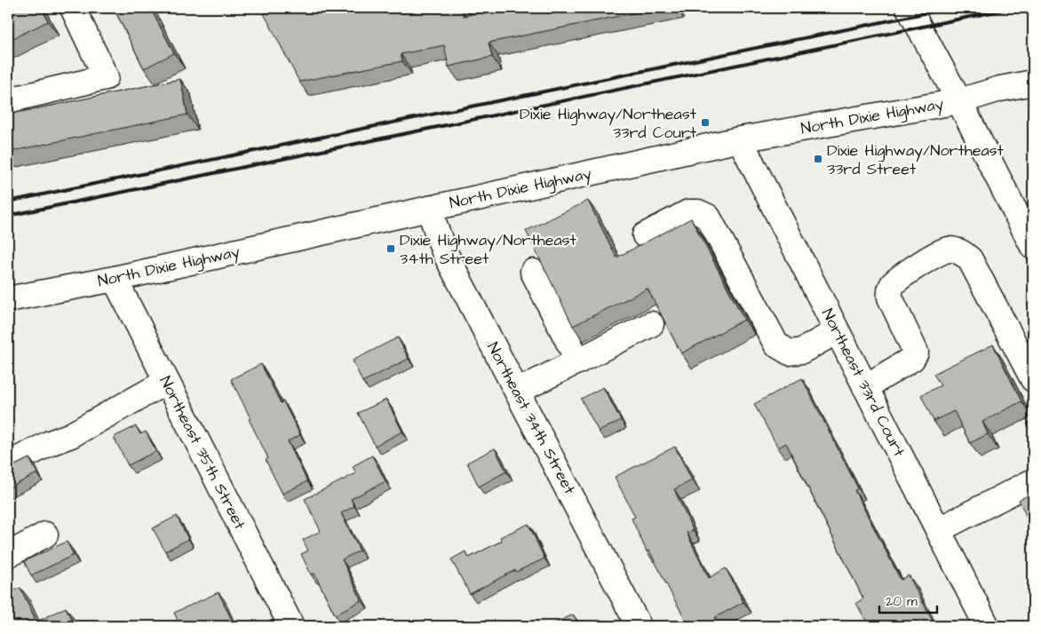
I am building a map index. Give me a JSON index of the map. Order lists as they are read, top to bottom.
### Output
{
  "streets": {
    "street": [
      "North Dixie Highway",
      "Northeast 33rd Court",
      "Northeast 34th Street",
      "Northeast 35th Street"
    ]
  },
  "crossings": [
    ["North Dixie Highway", "Northeast 33rd Court"],
    ["North Dixie Highway", "Northeast 34th Street"],
    ["North Dixie Highway", "Northeast 35th Street"]
  ],
  "places": {
    "transit": ["Dixie Highway/Northeast 33rd Court", "Dixie Highway/Northeast 33rd Street", "Dixie Highway/Northeast 34th Street"]
  },
  "scale_bar": "20 m"
}
